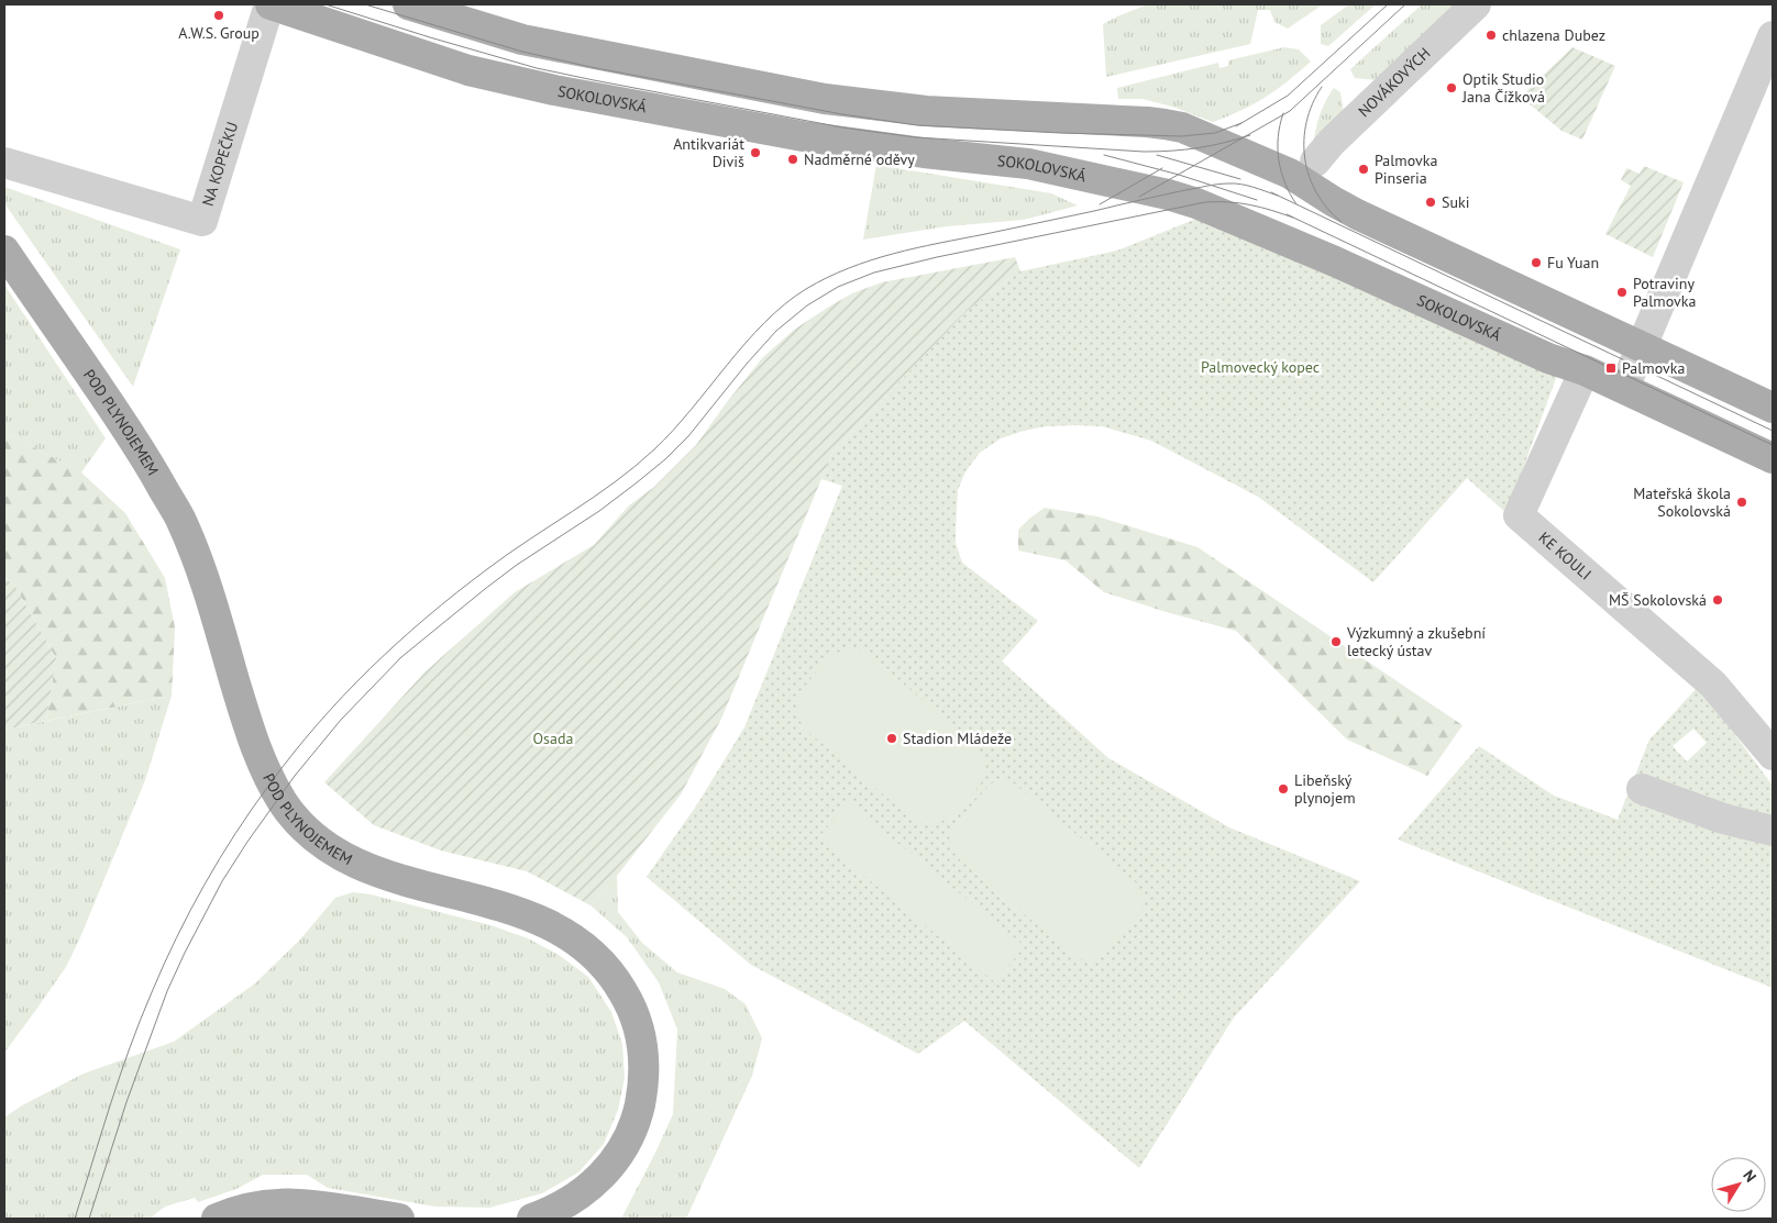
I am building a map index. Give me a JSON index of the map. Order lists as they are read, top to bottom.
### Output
{
  "streets": {
    "main road": ["SOKOLOVSKÁ", "POD PLYNOJEMEM"],
    "street": ["NOVÁKOVÝCH", "NA KOPEČKU", "KE KOULI"]
  },
  "crossings": [
    ["SOKOLOVSKÁ", "NA KOPEČKU"],
    ["SOKOLOVSKÁ", "KE KOULI"]
  ],
  "parks": ["Palmovecký kopec", "Osada"],
  "places": {
    "other": [
      "A.W.S. Group",
      "chlazena Dubez",
      "Optik Studio Jana Čížková",
      "Antikvariát Diviš",
      "Nadměrné oděvy",
      "Palmovka Pinseria",
      "Suki",
      "Fu Yuan",
      "Potraviny Palmovka",
      "Mateřská škola Sokolovská",
      "MŠ Sokolovská",
      "Výzkumný a zkušební letecký ústav",
      "Stadion Mládeže",
      "Libeňský plynojem"
    ],
    "transit": ["Palmovka"]
  },
  "north": "top right"
}
